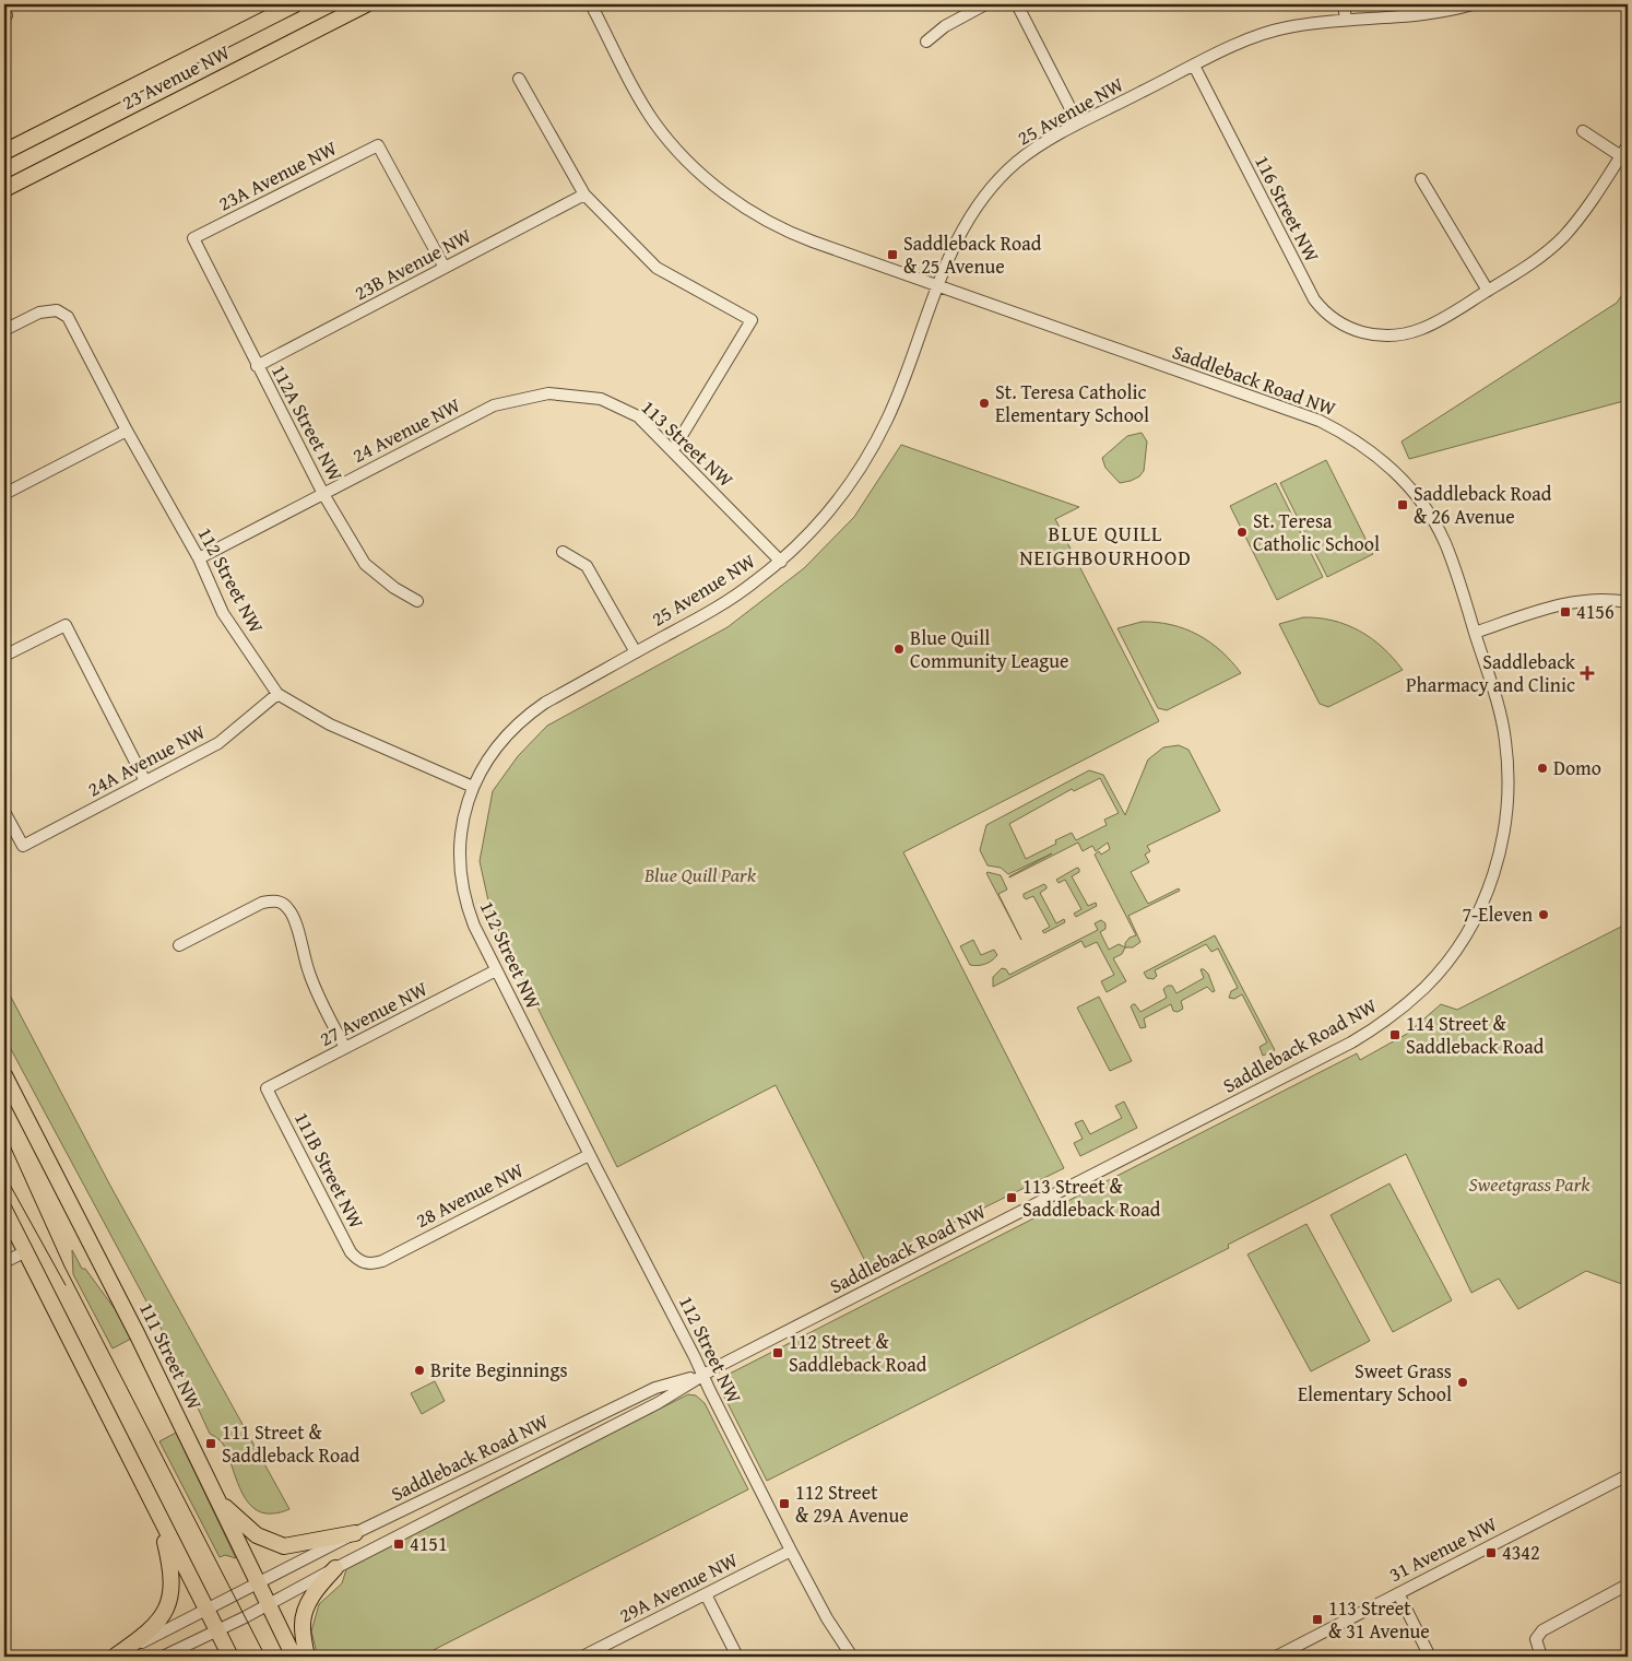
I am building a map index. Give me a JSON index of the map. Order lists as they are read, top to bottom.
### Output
{
  "streets": {
    "main road": ["23 Avenue NW", "111 Street NW"],
    "street": [
      "25 Avenue NW",
      "23A Avenue NW",
      "116 Street NW",
      "23B Avenue NW",
      "Saddleback Road NW",
      "112A Street NW",
      "24 Avenue NW",
      "113 Street NW",
      "112 Street NW",
      "24A Avenue NW",
      "27 Avenue NW",
      "111B Street NW",
      "28 Avenue NW",
      "31 Avenue NW",
      "29A Avenue NW"
    ]
  },
  "crossings": [
    ["25 Avenue NW", "116 Street NW"],
    ["25 Avenue NW", "Saddleback Road NW"],
    ["25 Avenue NW", "113 Street NW"],
    ["25 Avenue NW", "112 Street NW"],
    ["23A Avenue NW", "23B Avenue NW"],
    ["23A Avenue NW", "112A Street NW"],
    ["23B Avenue NW", "112A Street NW"],
    ["Saddleback Road NW", "112 Street NW"],
    ["Saddleback Road NW", "111 Street NW"],
    ["112A Street NW", "24 Avenue NW"],
    ["24 Avenue NW", "113 Street NW"],
    ["24 Avenue NW", "112 Street NW"],
    ["112 Street NW", "24A Avenue NW"],
    ["112 Street NW", "27 Avenue NW"],
    ["112 Street NW", "28 Avenue NW"],
    ["112 Street NW", "29A Avenue NW"],
    ["27 Avenue NW", "111B Street NW"],
    ["111B Street NW", "28 Avenue NW"]
  ],
  "districts": ["BLUE QUILL NEIGHBOURHOOD"],
  "parks": ["Blue Quill Park", "Sweetgrass Park"],
  "places": {
    "transit": [
      "Saddleback Road & 25 Avenue",
      "Saddleback Road & 26 Avenue",
      "4156",
      "114 Street & Saddleback Road",
      "113 Street & Saddleback Road",
      "112 Street & Saddleback Road",
      "111 Street & Saddleback Road",
      "112 Street & 29A Avenue",
      "4151",
      "4342",
      "113 Street & 31 Avenue"
    ],
    "other": [
      "St. Teresa Catholic Elementary School",
      "St. Teresa Catholic School",
      "Blue Quill Community League",
      "Domo",
      "7-Eleven",
      "Brite Beginnings",
      "Sweet Grass Elementary School"
    ],
    "health": ["Saddleback Pharmacy and Clinic"]
  }
}
